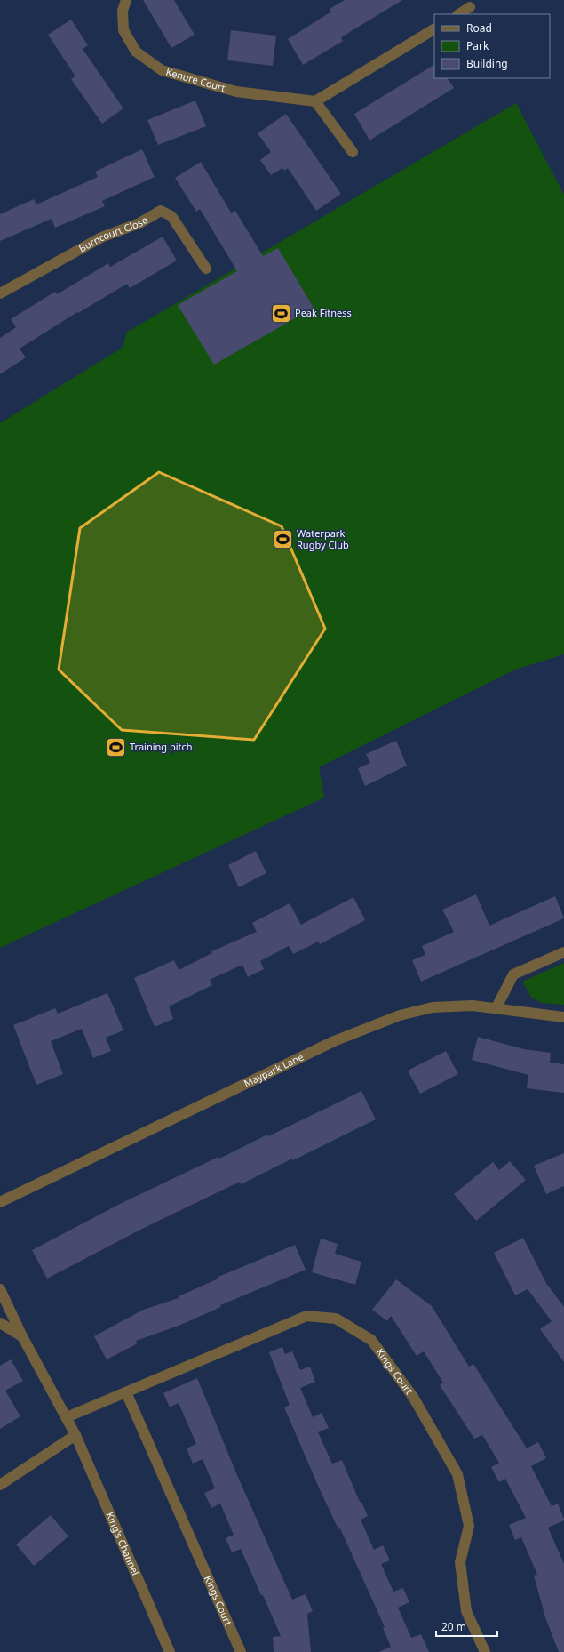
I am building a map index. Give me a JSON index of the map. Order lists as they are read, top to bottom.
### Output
{
  "streets": {
    "street": [
      "Kenure Court",
      "Burncourt Close",
      "Maypark Lane",
      "Kings Court",
      "King's Channel"
    ]
  },
  "crossings": [
    ["Kings Court", "King's Channel"]
  ],
  "places": {
    "sports": ["Peak Fitness", "Waterpark Rugby Club", "Training pitch"]
  },
  "legend": ["Road", "Park", "Building"],
  "scale_bar": "20 m"
}
